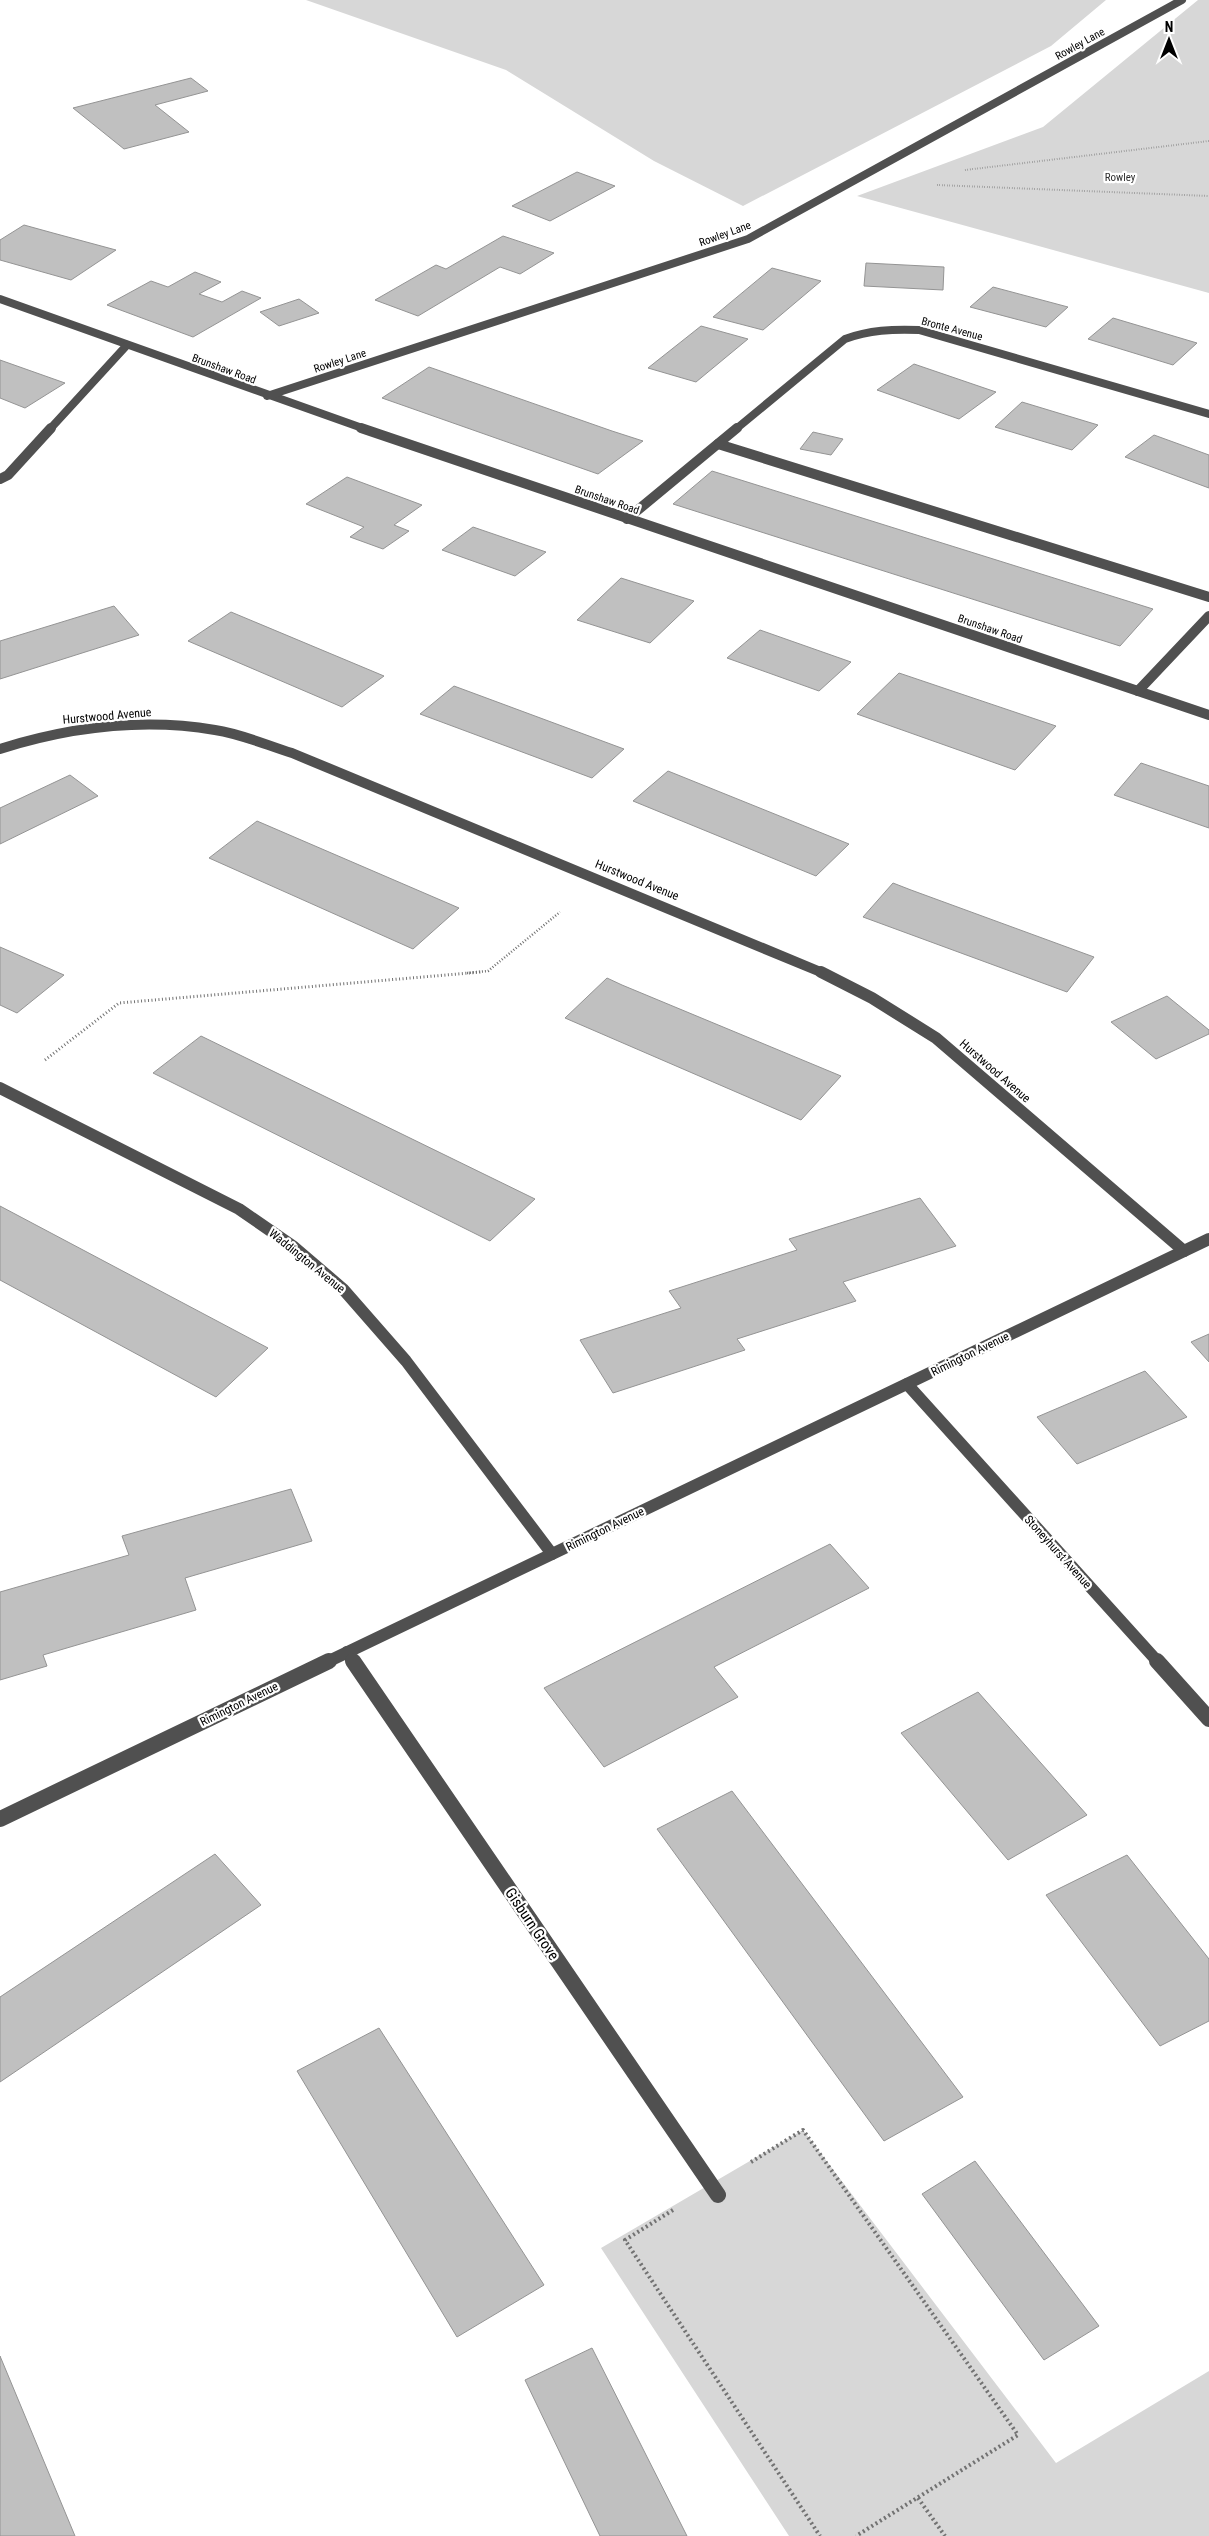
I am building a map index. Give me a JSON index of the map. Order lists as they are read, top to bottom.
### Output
{
  "streets": {
    "street": [
      "Rowley Lane",
      "Bronte Avenue",
      "Brunshaw Road",
      "Hurstwood Avenue",
      "Waddington Avenue",
      "Rimington Avenue",
      "Stoneyhurst Avenue",
      "Gisburn Grove"
    ]
  },
  "crossings": [
    ["Rowley Lane", "Brunshaw Road"],
    ["Bronte Avenue", "Brunshaw Road"],
    ["Hurstwood Avenue", "Rimington Avenue"],
    ["Waddington Avenue", "Rimington Avenue"],
    ["Rimington Avenue", "Stoneyhurst Avenue"],
    ["Rimington Avenue", "Gisburn Grove"]
  ],
  "parks": ["Rowley"],
  "north": "top"
}
